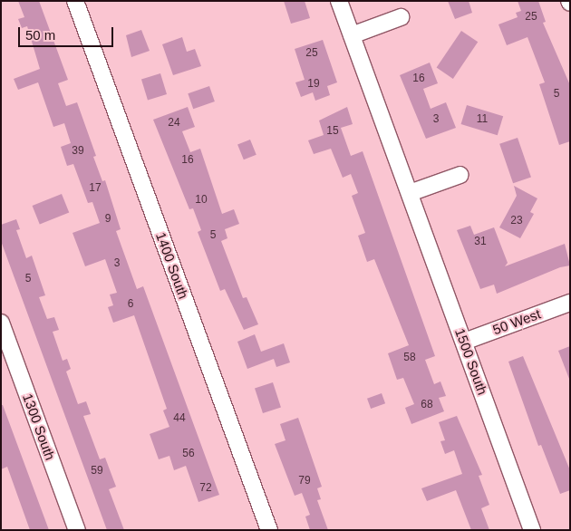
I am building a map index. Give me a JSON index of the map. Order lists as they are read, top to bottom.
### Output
{
  "streets": {
    "street": [
      "1400 South",
      "50 West",
      "1500 South",
      "1300 South"
    ]
  },
  "crossings": [
    ["50 West", "1500 South"]
  ],
  "house_numbers": [
    "25",
    "25",
    "16",
    "19",
    "5",
    "3",
    "11",
    "24",
    "15",
    "39",
    "16",
    "17",
    "10",
    "9",
    "23",
    "5",
    "31",
    "3",
    "5",
    "6",
    "58",
    "68",
    "44",
    "56",
    "59",
    "79",
    "72"
  ],
  "scale_bar": "50 m"
}
